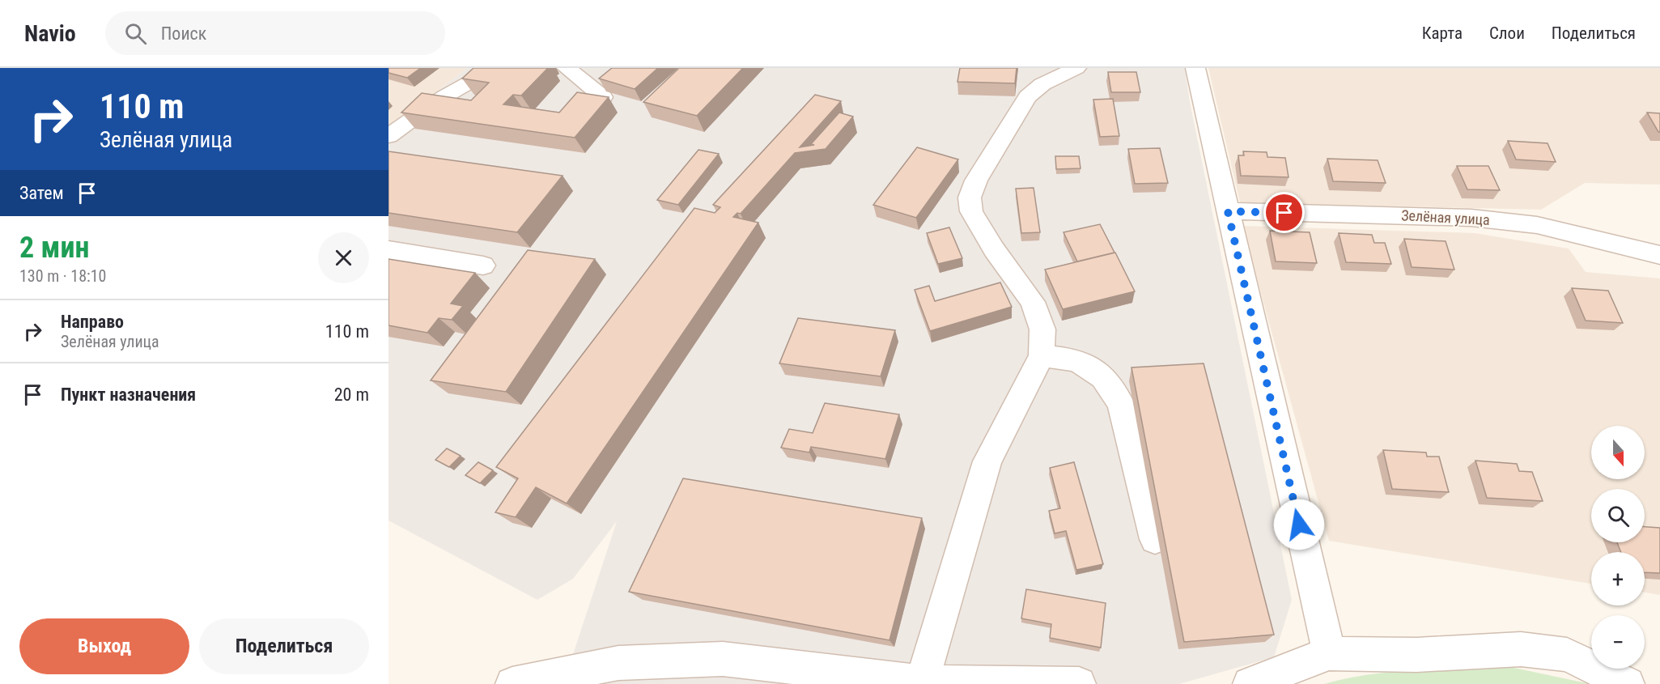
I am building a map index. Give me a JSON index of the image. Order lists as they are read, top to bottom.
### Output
{
  "streets": {
    "street": ["Зелёная улица"]
  },
  "north": "bottom",
  "page": {
    "header": "Navio",
    "search": "Поиск",
    "nav": ["Карта", "Слои", "Поделиться"],
    "turn": ["110 m", "Зелёная улица"],
    "then": "Затем",
    "heading": ["2 мин", "130 m · 18:10"],
    "list": [
      {
        "name": "Направо",
        "note": "Зелёная улица",
        "value": "110 m"
      },
      {
        "name": "Пункт назначения",
        "value": "20 m"
      }
    ],
    "map_buttons": ["+", "−"],
    "buttons": ["Выход", "Поделиться"]
  }
}
